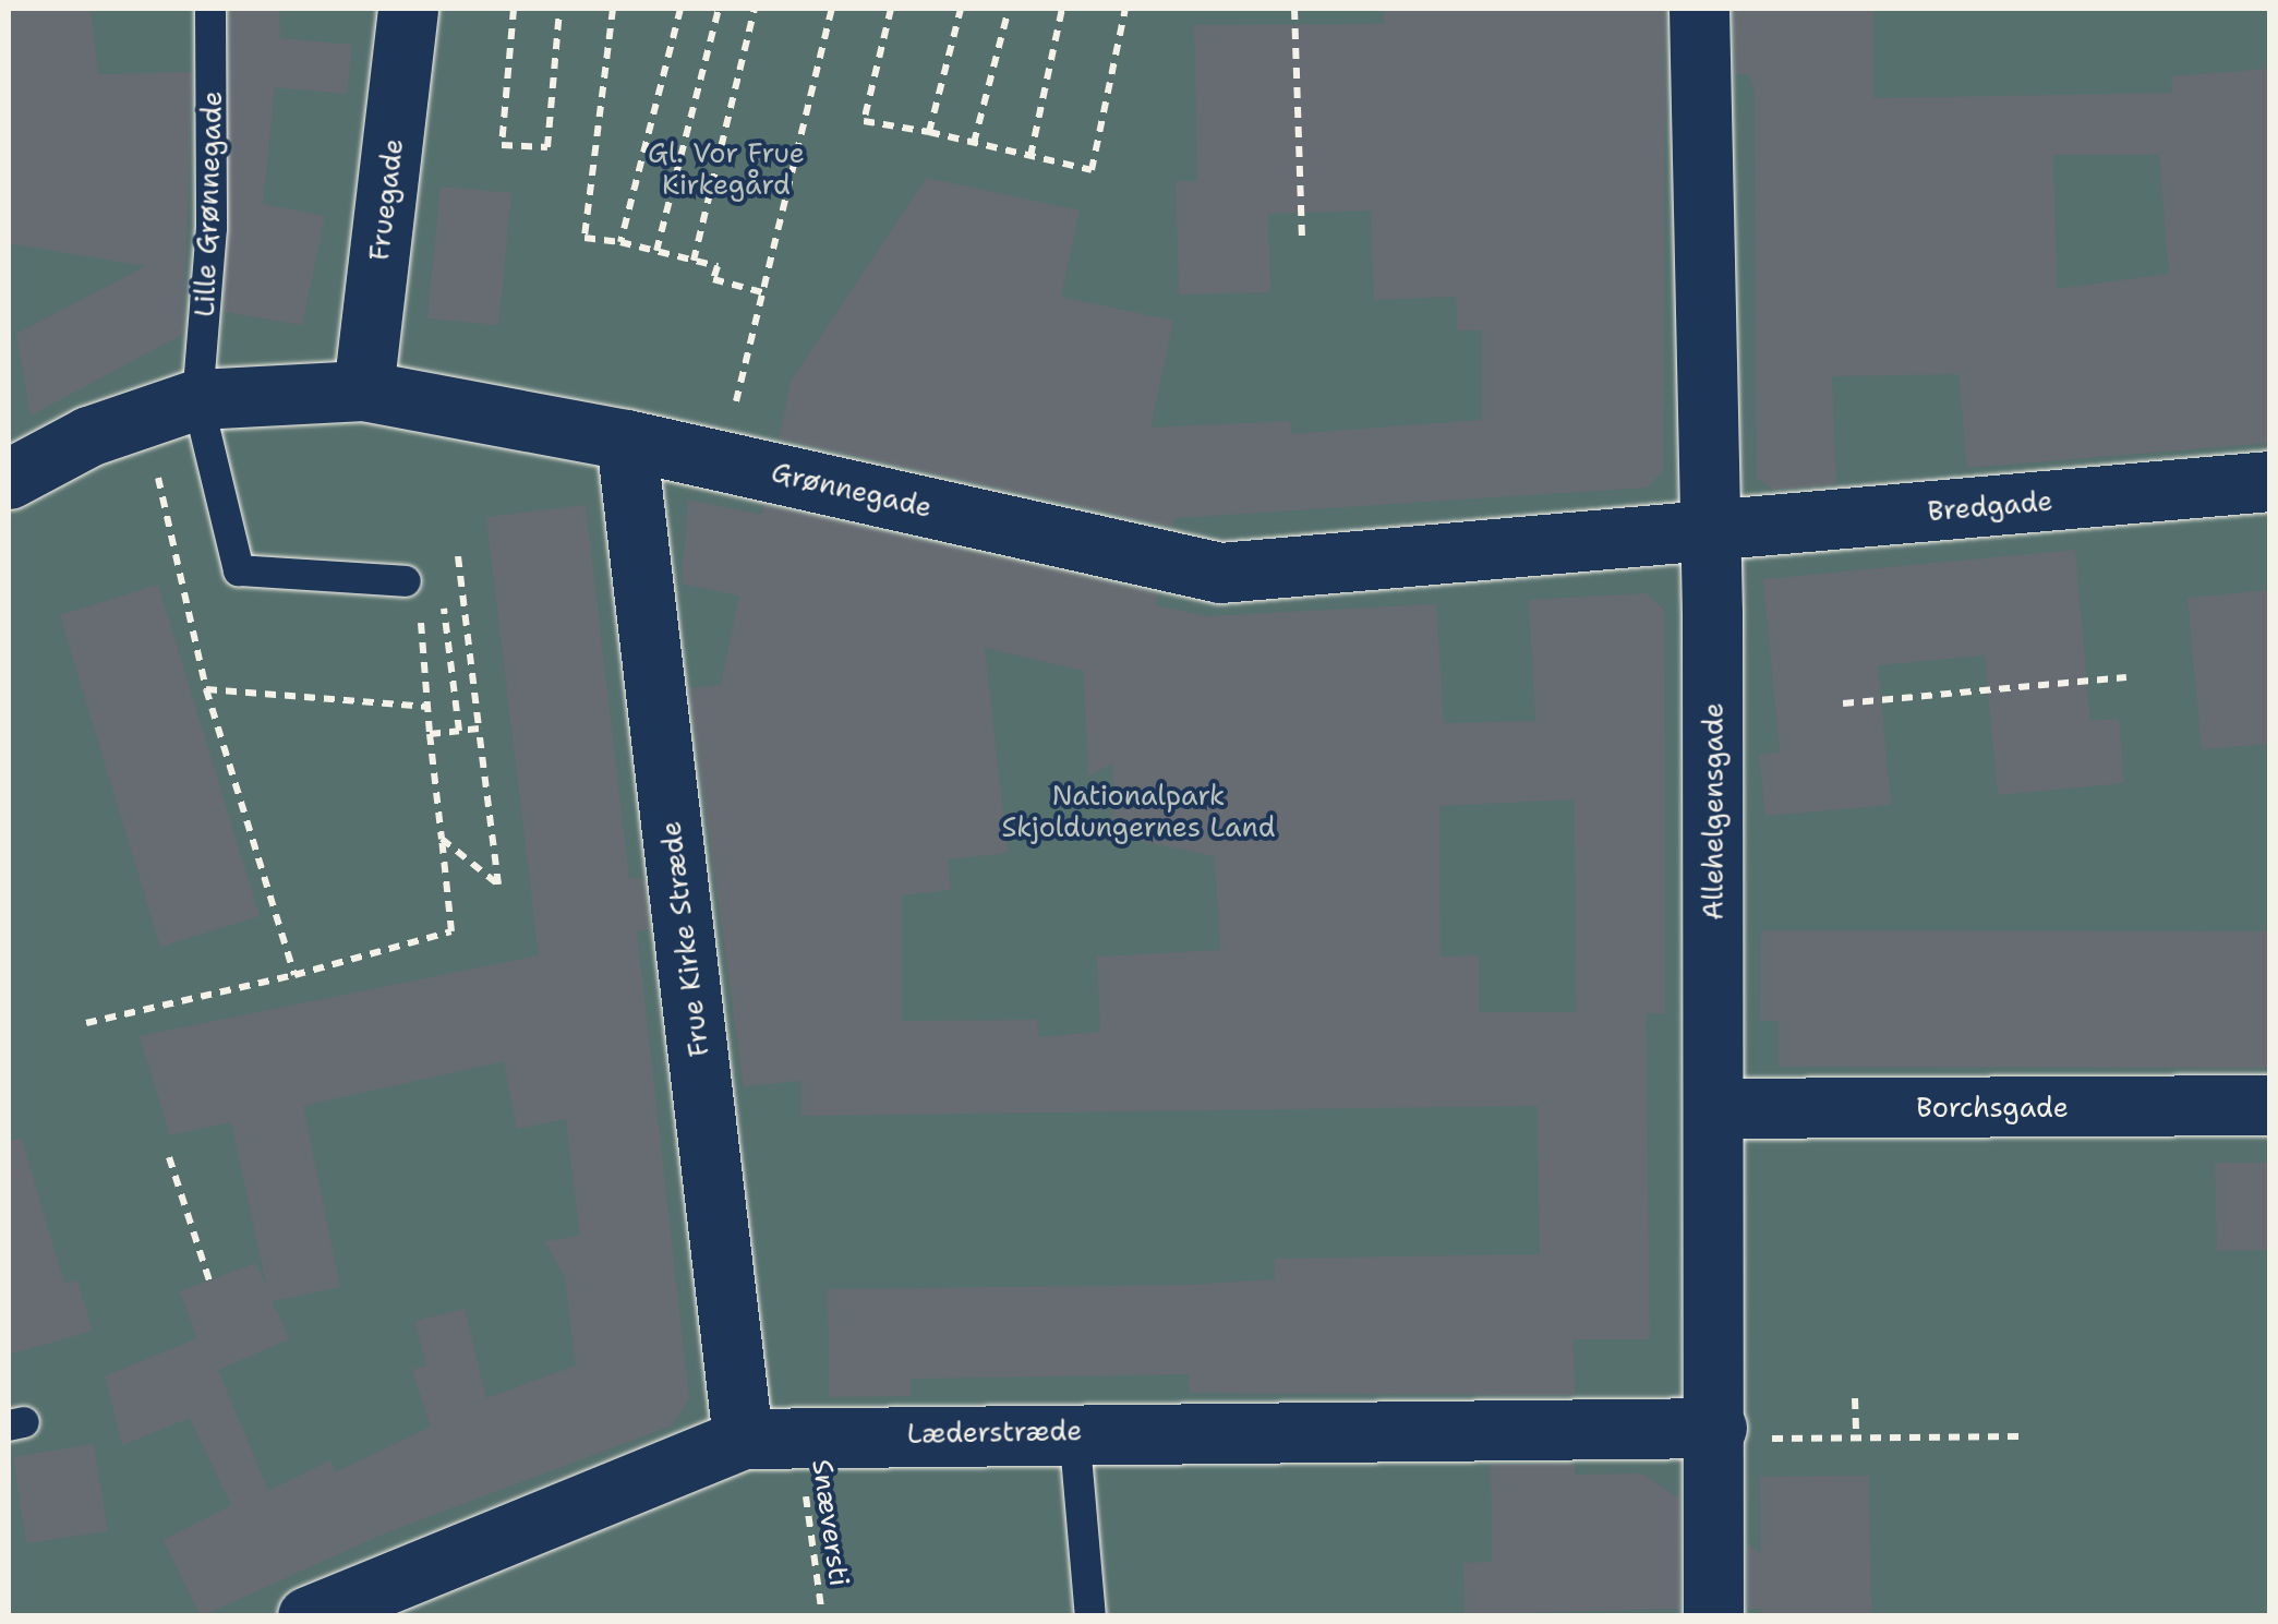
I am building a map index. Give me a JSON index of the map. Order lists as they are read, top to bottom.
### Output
{
  "streets": {
    "street": [
      "Fruegade",
      "Grønnegade",
      "Bredgade",
      "Allehelgensgade",
      "Frue Kirke Stræde",
      "Borchsgade",
      "Læderstræde"
    ],
    "lane": ["Lille Grønnegade"],
    "path": ["Snæversti"]
  },
  "crossings": [
    ["Fruegade", "Grønnegade"],
    ["Lille Grønnegade", "Grønnegade"],
    ["Grønnegade", "Bredgade"],
    ["Grønnegade", "Allehelgensgade"],
    ["Grønnegade", "Frue Kirke Stræde"],
    ["Bredgade", "Allehelgensgade"],
    ["Allehelgensgade", "Borchsgade"],
    ["Allehelgensgade", "Læderstræde"],
    ["Frue Kirke Stræde", "Læderstræde"],
    ["Frue Kirke Stræde", "Snæversti"],
    ["Læderstræde", "Snæversti"]
  ],
  "parks": ["Gl. Vor Frue Kirkegård", "Nationalpark Skjoldungernes Land"]
}
